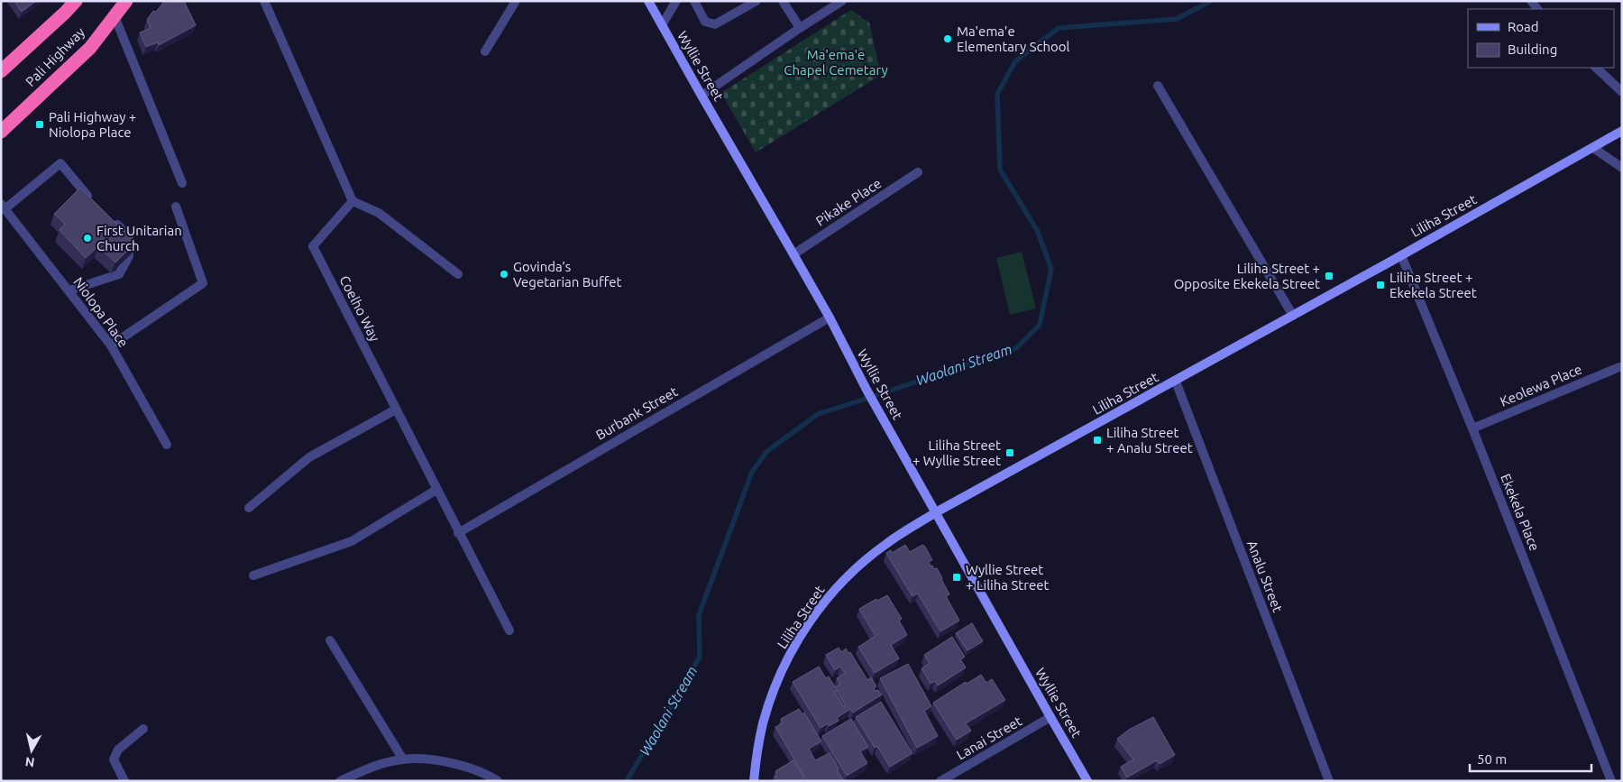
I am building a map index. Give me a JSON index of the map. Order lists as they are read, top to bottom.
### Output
{
  "streets": {
    "highway": ["Pali Highway"],
    "street": [
      "Wyllie Street",
      "Pikake Place",
      "Liliha Street",
      "Coelho Way",
      "Niolopa Place",
      "Keolewa Place",
      "Burbank Street",
      "Ekekela Place",
      "Analu Street",
      "Lanai Street"
    ]
  },
  "crossings": [
    ["Wyllie Street", "Pikake Place"],
    ["Wyllie Street", "Liliha Street"],
    ["Wyllie Street", "Burbank Street"],
    ["Wyllie Street", "Lanai Street"],
    ["Liliha Street", "Ekekela Place"],
    ["Liliha Street", "Analu Street"],
    ["Coelho Way", "Burbank Street"],
    ["Keolewa Place", "Ekekela Place"]
  ],
  "water": ["Waolani Stream"],
  "parks": ["Ma'ema'e Chapel Cemetary"],
  "places": {
    "other": ["Ma'ema'e Elementary School", "First Unitarian Church", "Govinda’s Vegetarian Buffet"],
    "transit": [
      "Pali Highway + Niolopa Place",
      "Liliha Street + Opposite Ekekela Street",
      "Liliha Street + Ekekela Street",
      "Liliha Street + Analu Street",
      "Liliha Street + Wyllie Street",
      "Wyllie Street + Liliha Street"
    ]
  },
  "legend": ["Road", "Building"],
  "scale_bar": "50 m",
  "north": "bottom"
}
